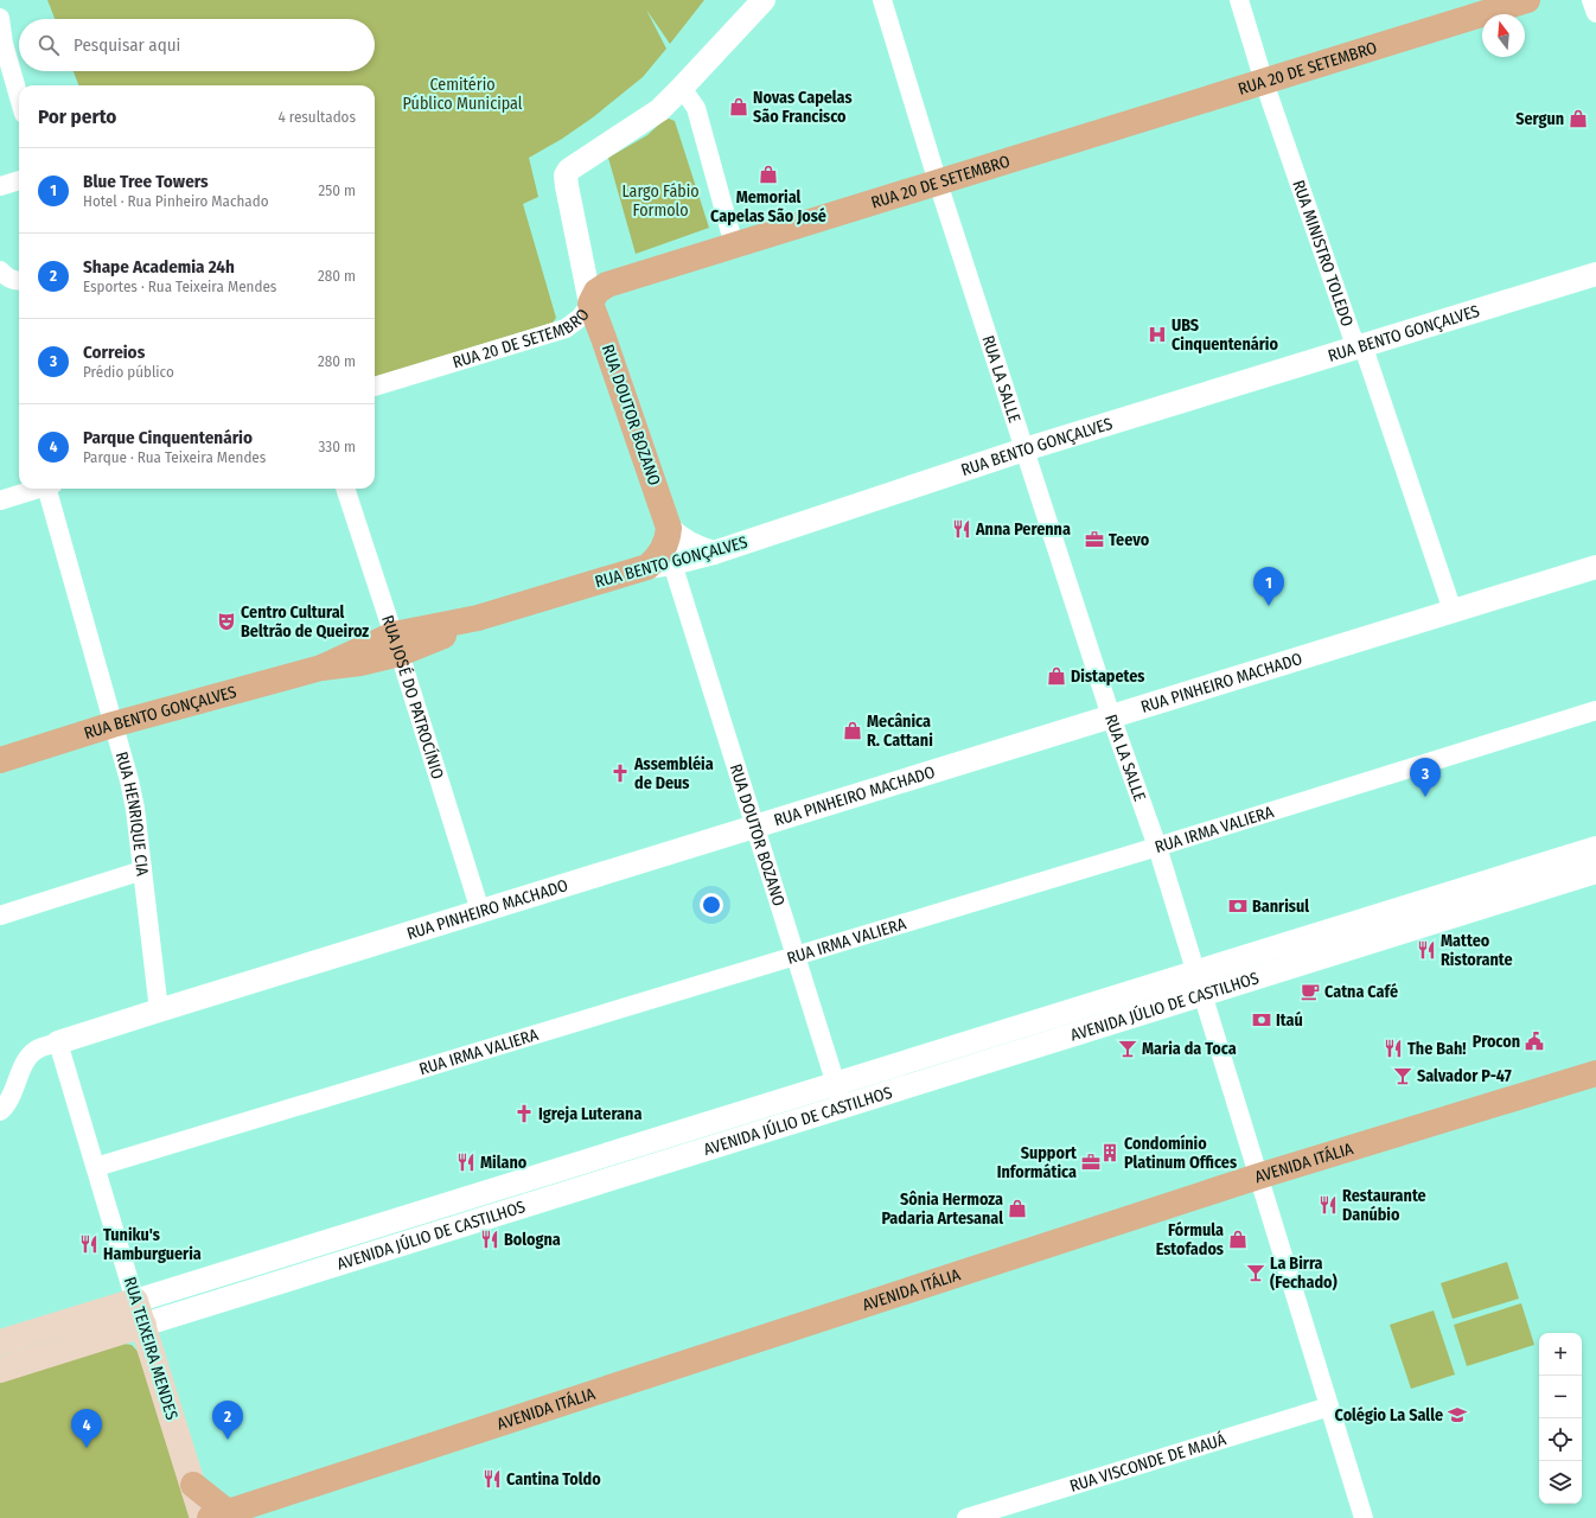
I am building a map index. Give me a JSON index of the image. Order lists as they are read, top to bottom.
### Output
{
  "streets": {
    "main road": [
      "RUA 20 DE SETEMBRO",
      "RUA BENTO GONÇALVES",
      "RUA DOUTOR BOZANO",
      "AVENIDA JÚLIO DE CASTILHOS",
      "AVENIDA ITÁLIA",
      "RUA TEIXEIRA MENDES"
    ],
    "street": [
      "RUA MINISTRO TOLEDO",
      "RUA LA SALLE",
      "RUA PINHEIRO MACHADO",
      "RUA JOSÉ DO PATROCÍNIO",
      "RUA HENRIQUE CIA",
      "RUA IRMA VALIERA",
      "RUA VISCONDE DE MAUÁ"
    ]
  },
  "crossings": [
    ["RUA 20 DE SETEMBRO", "RUA MINISTRO TOLEDO"],
    ["RUA 20 DE SETEMBRO", "RUA LA SALLE"],
    ["RUA 20 DE SETEMBRO", "RUA DOUTOR BOZANO"],
    ["RUA MINISTRO TOLEDO", "RUA BENTO GONÇALVES"],
    ["RUA MINISTRO TOLEDO", "RUA PINHEIRO MACHADO"],
    ["RUA BENTO GONÇALVES", "RUA LA SALLE"],
    ["RUA BENTO GONÇALVES", "RUA DOUTOR BOZANO"],
    ["RUA BENTO GONÇALVES", "RUA JOSÉ DO PATROCÍNIO"],
    ["RUA BENTO GONÇALVES", "RUA HENRIQUE CIA"],
    ["RUA LA SALLE", "RUA PINHEIRO MACHADO"],
    ["RUA LA SALLE", "RUA IRMA VALIERA"],
    ["RUA LA SALLE", "AVENIDA JÚLIO DE CASTILHOS"],
    ["RUA LA SALLE", "AVENIDA ITÁLIA"],
    ["RUA LA SALLE", "RUA VISCONDE DE MAUÁ"],
    ["RUA DOUTOR BOZANO", "RUA PINHEIRO MACHADO"],
    ["RUA DOUTOR BOZANO", "RUA IRMA VALIERA"],
    ["RUA DOUTOR BOZANO", "AVENIDA JÚLIO DE CASTILHOS"],
    ["RUA PINHEIRO MACHADO", "RUA JOSÉ DO PATROCÍNIO"],
    ["RUA PINHEIRO MACHADO", "RUA HENRIQUE CIA"],
    ["RUA PINHEIRO MACHADO", "RUA TEIXEIRA MENDES"],
    ["RUA IRMA VALIERA", "RUA TEIXEIRA MENDES"],
    ["AVENIDA JÚLIO DE CASTILHOS", "RUA TEIXEIRA MENDES"]
  ],
  "parks": ["Cemitério Público Municipal", "Largo Fábio Formolo"],
  "places": {
    "shop": [
      "Novas Capelas São Francisco",
      "Sergun",
      "Memorial Capelas São José",
      "Distapetes",
      "Mecânica R. Cattani",
      "Sônia Hermoza Padaria Artesanal",
      "Fórmula Estofados"
    ],
    "hospital": ["UBS Cinquentenário"],
    "restaurant": [
      "Anna Perenna",
      "Matteo Ristorante",
      "The Bah!",
      "Milano",
      "Restaurante Danúbio",
      "Bologna",
      "Tuniku's Hamburgueria",
      "Cantina Toldo"
    ],
    "office": ["Teevo", "Support Informática"],
    "theatre": ["Centro Cultural Beltrão de Queiroz"],
    "church": ["Assembléia de Deus", "Igreja Luterana"],
    "bank": ["Banrisul", "Itaú"],
    "cafe": ["Catna Café"],
    "public building": ["Procon"],
    "bar": ["Maria da Toca", "Salvador P-47", "La Birra (Fechado)"],
    "building": ["Condomínio Platinum Offices"],
    "school or university": ["Colégio La Salle"]
  },
  "north": "top",
  "page": {
    "search": "Pesquisar aqui",
    "heading": ["Por perto", "4 resultados"],
    "list": [
      {
        "mark": "1",
        "name": "Blue Tree Towers",
        "note": "Hotel · Rua Pinheiro Machado",
        "value": "250 m"
      },
      {
        "mark": "2",
        "name": "Shape Academia 24h",
        "note": "Esportes · Rua Teixeira Mendes",
        "value": "280 m"
      },
      {
        "mark": "3",
        "name": "Correios",
        "note": "Prédio público",
        "value": "280 m"
      },
      {
        "mark": "4",
        "name": "Parque Cinquentenário",
        "note": "Parque · Rua Teixeira Mendes",
        "value": "330 m"
      }
    ],
    "pins": [
      "1",
      "3",
      "2",
      "4"
    ],
    "map_buttons": ["+", "−"]
  }
}
